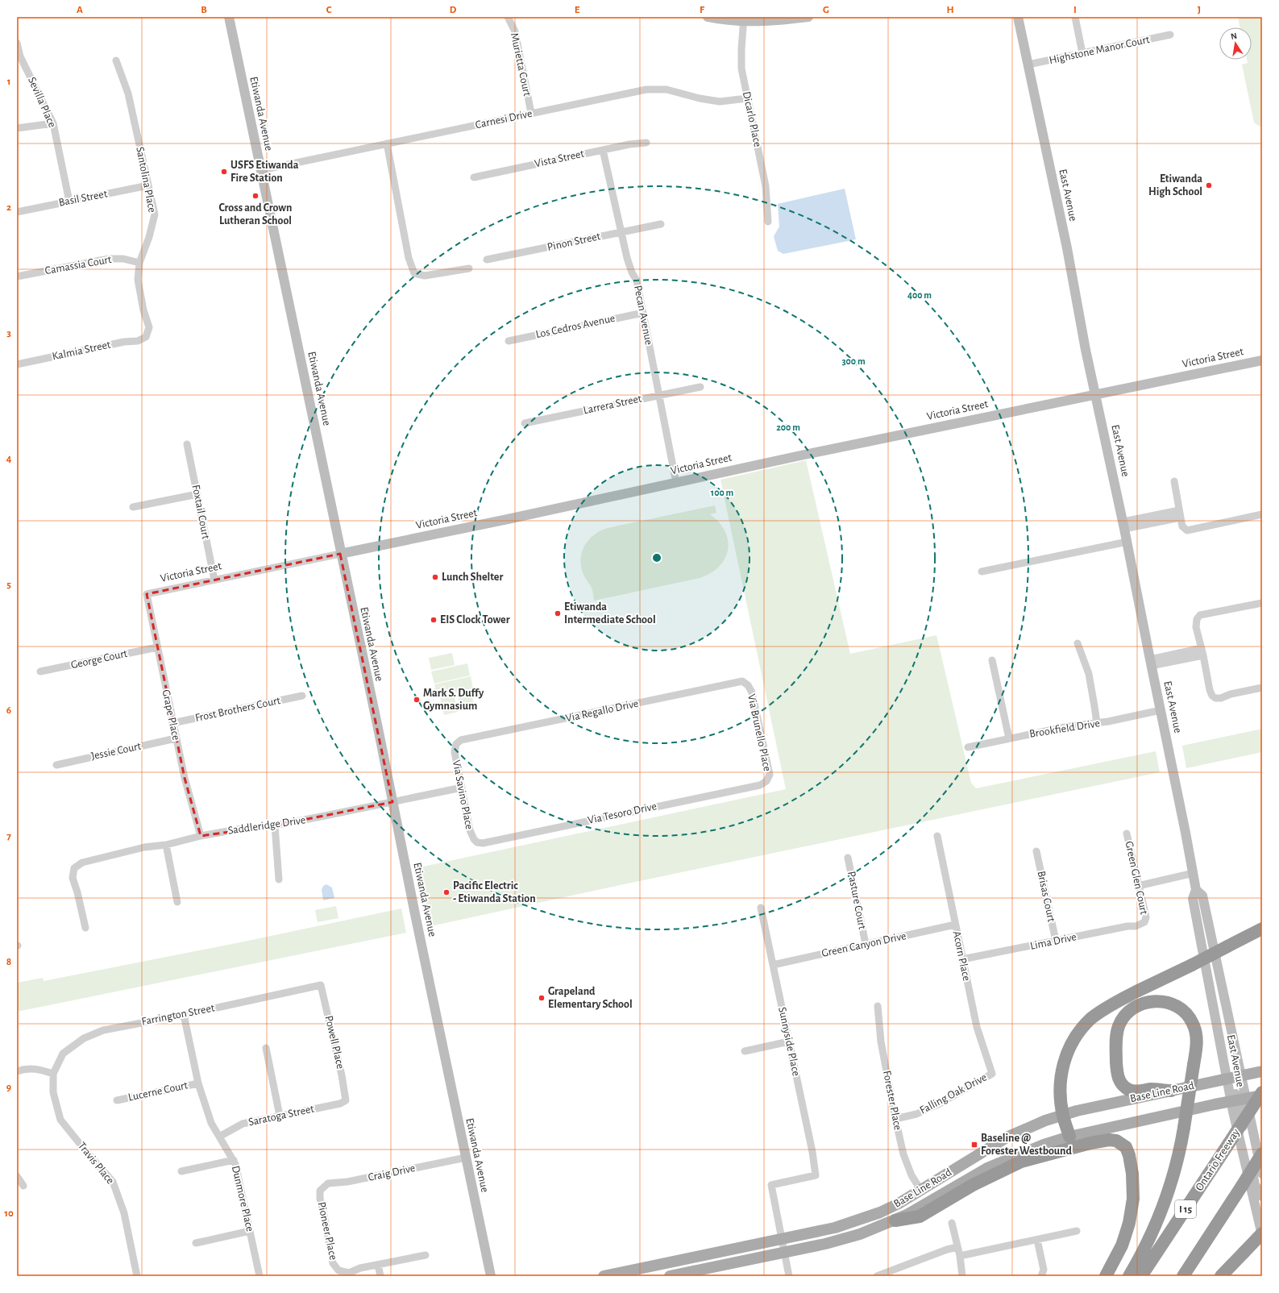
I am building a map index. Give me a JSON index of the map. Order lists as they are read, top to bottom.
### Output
{
  "streets": {
    "highway": ["Ontario Freeway", "I 15"],
    "main road": ["Base Line Road"],
    "street": [
      "Highstone Manor Court",
      "Murietta Court",
      "Sevilla Place",
      "Etiwanda Avenue",
      "Carnesi Drive",
      "Dicarlo Place",
      "Vista Street",
      "Santolina Place",
      "East Avenue",
      "Basil Street",
      "Pinon Street",
      "Camassia Court",
      "Pecan Avenue",
      "Los Cedros Avenue",
      "Kalmia Street",
      "Victoria Street",
      "Larrera Street",
      "Foxtail Court",
      "George Court",
      "Frost Brothers Court",
      "Via Regallo Drive",
      "Grape Place",
      "Brookfield Drive",
      "Via Brunello Place",
      "Jessie Court",
      "Via Savino Place",
      "Via Tesoro Drive",
      "Saddleridge Drive",
      "Green Glen Court",
      "Brisas Court",
      "Pasture Court",
      "Lima Drive",
      "Green Canyon Drive",
      "Acorn Place",
      "Farrington Street",
      "Sunnyside Place",
      "Powell Place",
      "Lucerne Court",
      "Falling Oak Drive",
      "Forester Place",
      "Saratoga Street",
      "Travis Place",
      "Craig Drive",
      "Dunmore Place",
      "Pioneer Place"
    ]
  },
  "crossings": [
    ["Highstone Manor Court", "East Avenue"],
    ["Murietta Court", "Carnesi Drive"],
    ["Sevilla Place", "Basil Street"],
    ["Etiwanda Avenue", "Carnesi Drive"],
    ["Etiwanda Avenue", "Victoria Street"],
    ["Etiwanda Avenue", "Saddleridge Drive"],
    ["Etiwanda Avenue", "Craig Drive"],
    ["Carnesi Drive", "Dicarlo Place"],
    ["Vista Street", "Pecan Avenue"],
    ["Santolina Place", "Basil Street"],
    ["Santolina Place", "Camassia Court"],
    ["Santolina Place", "Kalmia Street"],
    ["East Avenue", "Victoria Street"],
    ["East Avenue", "Brookfield Drive"],
    ["East Avenue", "Base Line Road"],
    ["Pinon Street", "Pecan Avenue"],
    ["Pecan Avenue", "Los Cedros Avenue"],
    ["Pecan Avenue", "Victoria Street"],
    ["Pecan Avenue", "Larrera Street"],
    ["Victoria Street", "Foxtail Court"],
    ["Victoria Street", "Grape Place"],
    ["George Court", "Grape Place"],
    ["Frost Brothers Court", "Grape Place"],
    ["Via Regallo Drive", "Via Brunello Place"],
    ["Via Regallo Drive", "Via Savino Place"],
    ["Grape Place", "Jessie Court"],
    ["Grape Place", "Saddleridge Drive"],
    ["Via Brunello Place", "Via Tesoro Drive"],
    ["Via Savino Place", "Via Tesoro Drive"],
    ["Via Savino Place", "Saddleridge Drive"],
    ["Green Glen Court", "Lima Drive"],
    ["Brisas Court", "Lima Drive"],
    ["Pasture Court", "Green Canyon Drive"],
    ["Lima Drive", "Acorn Place"],
    ["Green Canyon Drive", "Acorn Place"],
    ["Green Canyon Drive", "Sunnyside Place"],
    ["Acorn Place", "Falling Oak Drive"],
    ["Farrington Street", "Powell Place"],
    ["Farrington Street", "Travis Place"],
    ["Farrington Street", "Dunmore Place"],
    ["Sunnyside Place", "Base Line Road"],
    ["Powell Place", "Saratoga Street"],
    ["Lucerne Court", "Dunmore Place"],
    ["Base Line Road", "Forester Place"],
    ["Falling Oak Drive", "Forester Place"],
    ["Saratoga Street", "Dunmore Place"],
    ["Craig Drive", "Pioneer Place"]
  ],
  "places": {
    "other": [
      "USFS Etiwanda Fire Station",
      "Etiwanda High School",
      "Cross and Crown Lutheran School",
      "Lunch Shelter",
      "Etiwanda Intermediate School",
      "EIS Clock Tower",
      "Mark S. Duffy Gymnasium",
      "Pacific Electric - Etiwanda Station",
      "Grapeland Elementary School"
    ],
    "transit": ["Baseline @ Forester Westbound"]
  },
  "north": "top",
  "grid": {
    "columns": [
      "A",
      "B",
      "C",
      "D",
      "E",
      "F",
      "G",
      "H",
      "I",
      "J"
    ],
    "rows": [
      "1",
      "2",
      "3",
      "4",
      "5",
      "6",
      "7",
      "8",
      "9",
      "10"
    ]
  },
  "rings": [
    "400 m",
    "300 m",
    "200 m",
    "100 m"
  ]
}
